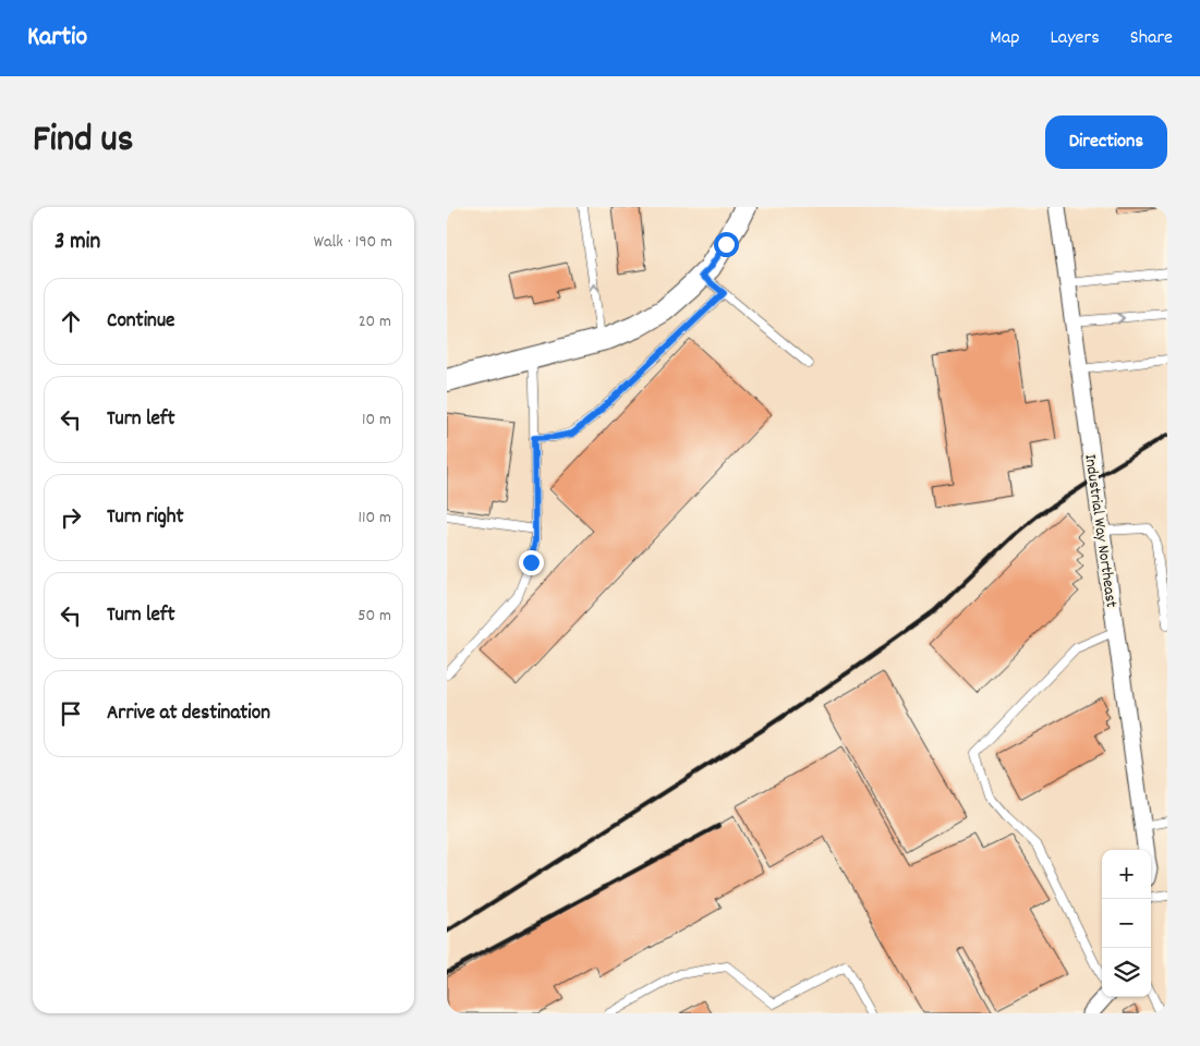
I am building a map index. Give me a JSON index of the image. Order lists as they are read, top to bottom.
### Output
{
  "streets": {
    "street": ["Industrial Way Northeast"]
  },
  "page": {
    "header": "Kartio",
    "nav": ["Map", "Layers", "Share"],
    "title": "Find us",
    "buttons": "Directions",
    "heading": ["3 min", "Walk · 190 m"],
    "list": [
      ["Continue", "20 m"],
      ["Turn left", "10 m"],
      ["Turn right", "110 m"],
      ["Turn left", "50 m"],
      "Arrive at destination"
    ],
    "map_buttons": ["+", "−"]
  }
}
